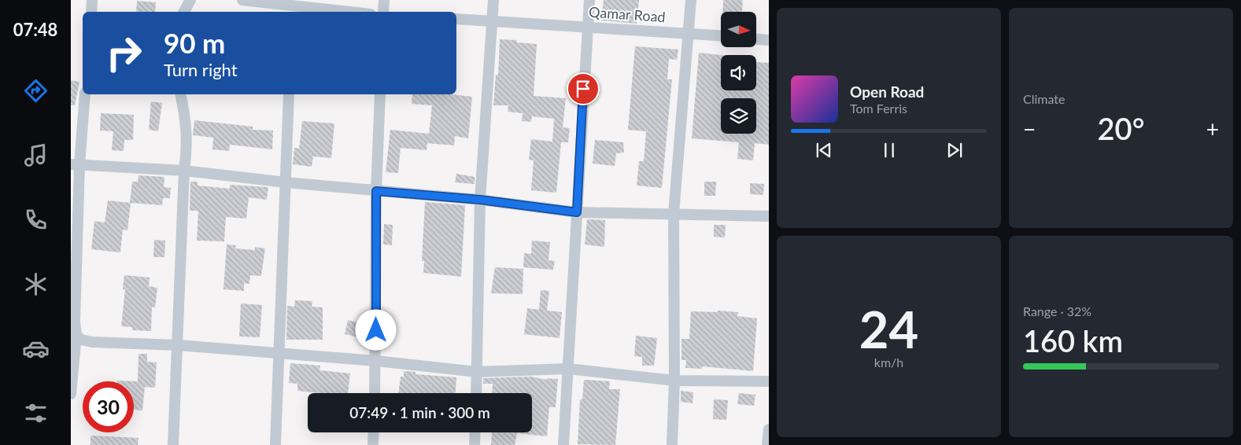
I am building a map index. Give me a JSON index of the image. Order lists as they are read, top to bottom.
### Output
{
  "streets": {
    "street": ["Qamar Road"]
  },
  "north": "right",
  "page": {
    "tabs": "07:48",
    "tile": [
      "Climate",
      ["24", "km/h"],
      ["Range · 32%", "160 km"]
    ],
    "turn": ["90 m", "Turn right"],
    "song": ["Open Road", "Tom Ferris"],
    "heat": ["−", "20°", "+"],
    "limit": "30",
    "trip": "07:49 · 1 min · 300 m"
  }
}
